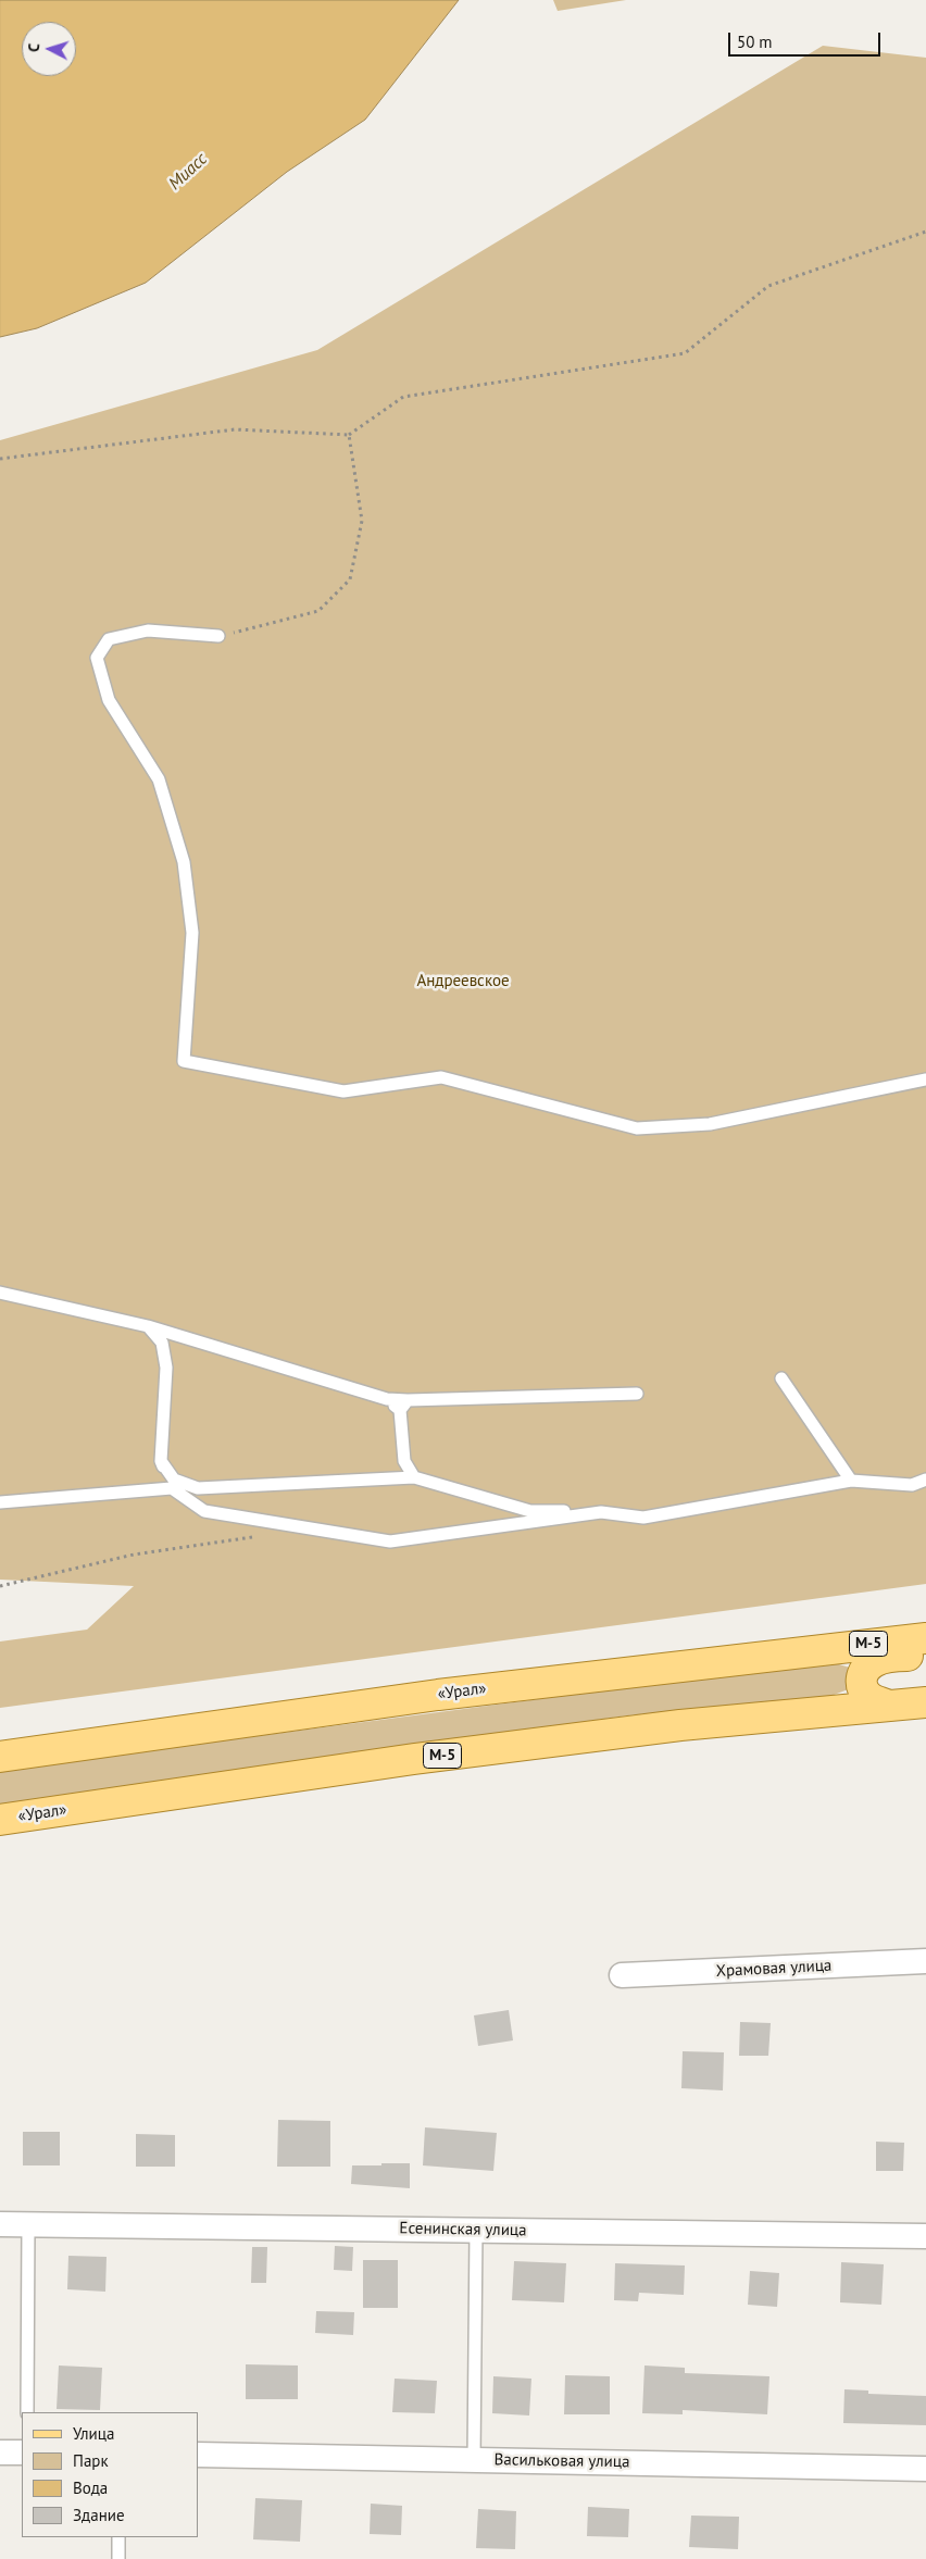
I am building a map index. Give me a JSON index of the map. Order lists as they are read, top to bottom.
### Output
{
  "streets": {
    "main road": ["М-5", "«Урал»"],
    "street": ["Храмовая улица", "Есенинская улица", "Васильковая улица"]
  },
  "water": ["Миасс"],
  "parks": ["Андреевское"],
  "legend": [
    "Улица",
    "Парк",
    "Вода",
    "Здание"
  ],
  "scale_bar": "50 m",
  "north": "left"
}
